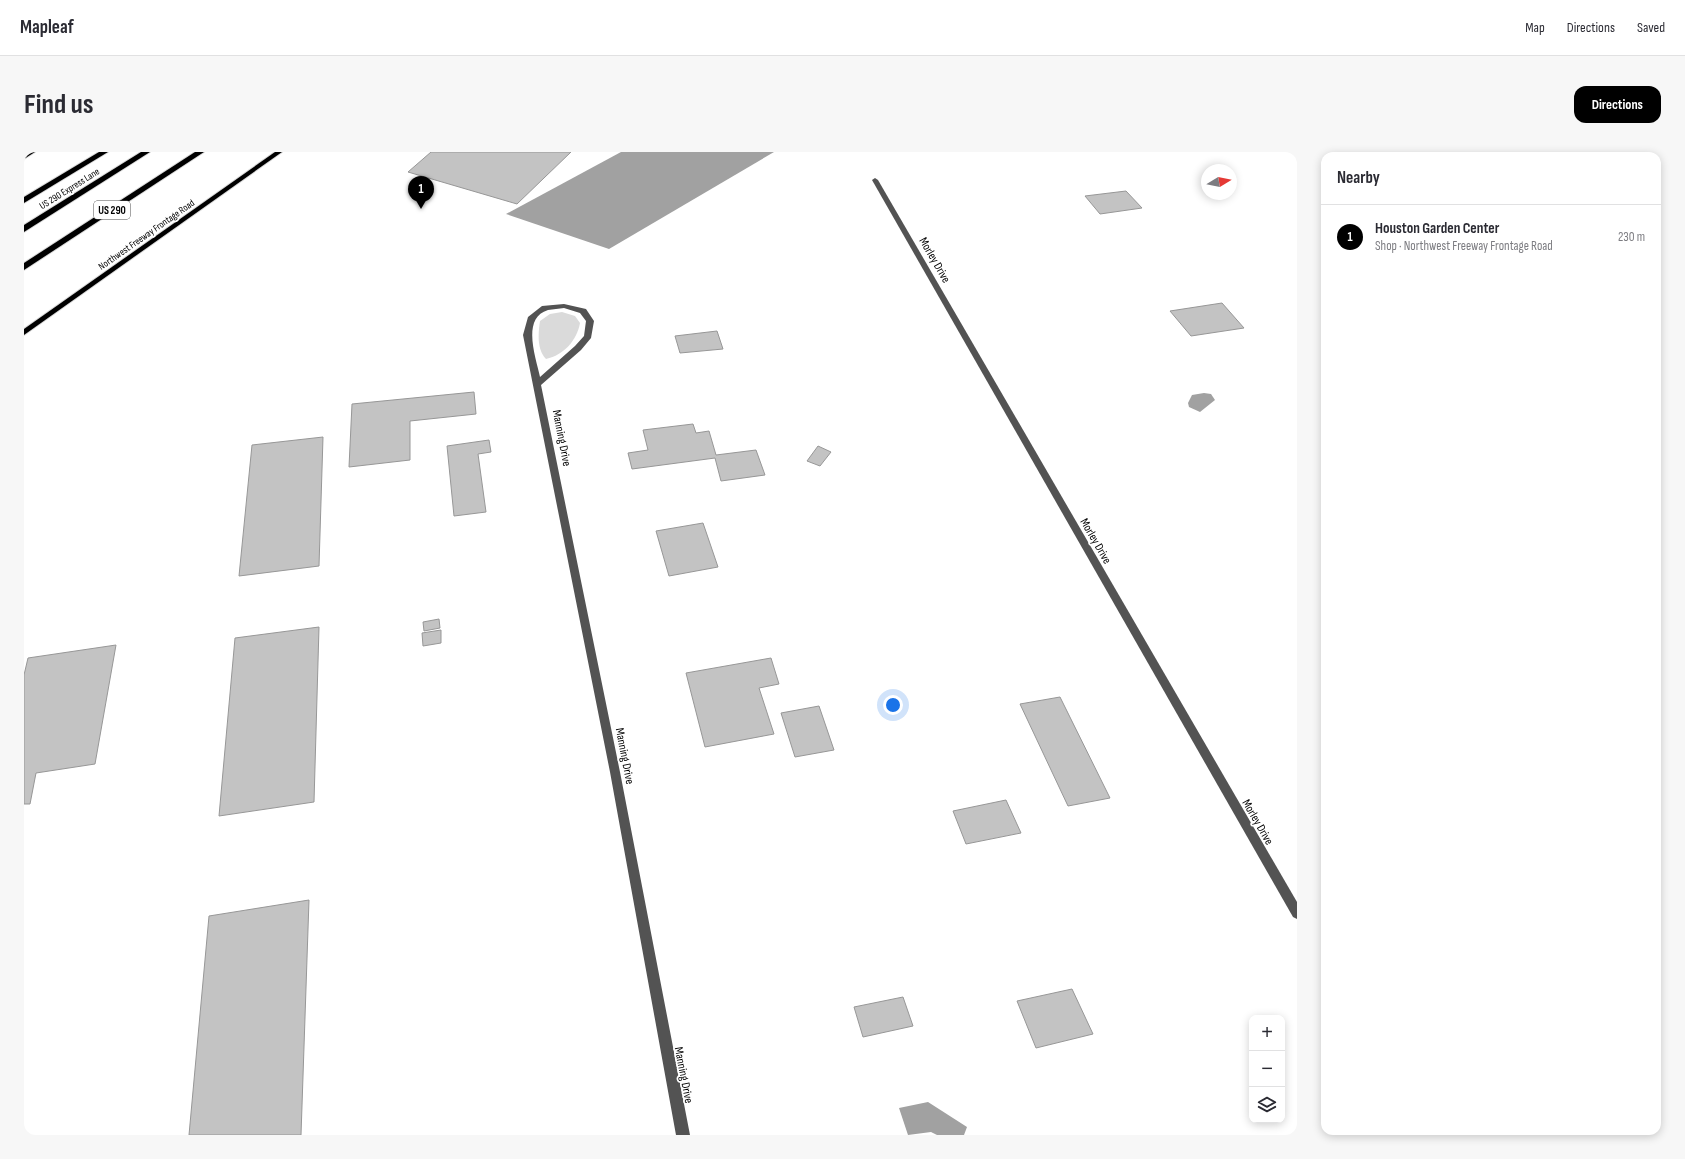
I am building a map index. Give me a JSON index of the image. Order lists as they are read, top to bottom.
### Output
{
  "streets": {
    "highway": ["US 290 Express Lane", "US 290"],
    "main road": ["Northwest Freeway Frontage Road"],
    "street": ["Morley Drive", "Manning Drive"]
  },
  "north": "right",
  "page": {
    "header": "Mapleaf",
    "nav": ["Map", "Directions", "Saved"],
    "buttons": "Directions",
    "title": "Find us",
    "heading": "Nearby",
    "pins": "1",
    "list": [
      {
        "mark": "1",
        "name": "Houston Garden Center",
        "note": "Shop · Northwest Freeway Frontage Road",
        "value": "230 m"
      }
    ],
    "map_buttons": ["+", "−"]
  }
}
